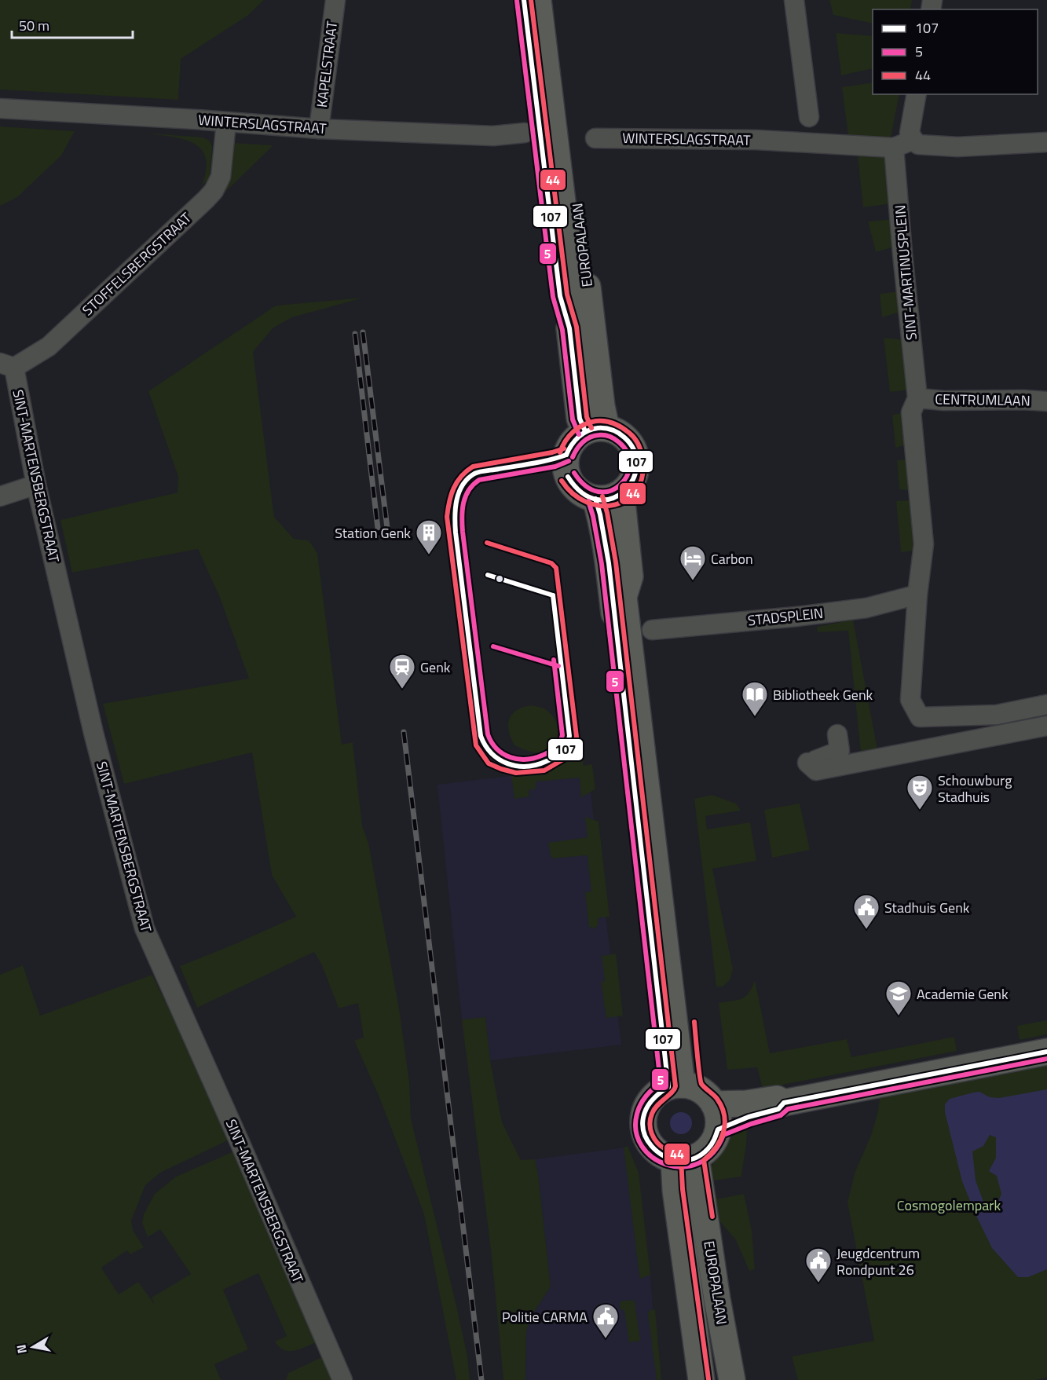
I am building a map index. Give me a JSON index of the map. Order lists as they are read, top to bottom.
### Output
{
  "streets": {
    "main road": ["EUROPALAAN"],
    "street": [
      "KAPELSTRAAT",
      "WINTERSLAGSTRAAT",
      "STOFFELSBERGSTRAAT",
      "SINT-MARTINUSPLEIN",
      "CENTRUMLAAN",
      "SINT-MARTENSBERGSTRAAT",
      "STADSPLEIN"
    ]
  },
  "crossings": [
    ["KAPELSTRAAT", "WINTERSLAGSTRAAT"],
    ["WINTERSLAGSTRAAT", "STOFFELSBERGSTRAAT"],
    ["WINTERSLAGSTRAAT", "SINT-MARTINUSPLEIN"],
    ["STOFFELSBERGSTRAAT", "SINT-MARTENSBERGSTRAAT"],
    ["SINT-MARTINUSPLEIN", "CENTRUMLAAN"]
  ],
  "parks": ["Cosmogolempark"],
  "places": {
    "building": ["Station Genk"],
    "hotel": ["Carbon"],
    "station": ["Genk"],
    "library": ["Bibliotheek Genk"],
    "theatre": ["Schouwburg Stadhuis"],
    "public building": ["Stadhuis Genk", "Jeugdcentrum Rondpunt 26", "Politie CARMA"],
    "school or university": ["Academie Genk"]
  },
  "lines": ["transit line 107", "transit line 44", "transit line 5"],
  "legend": ["107", "5", "44"],
  "scale_bar": "50 m",
  "north": "left"
}
